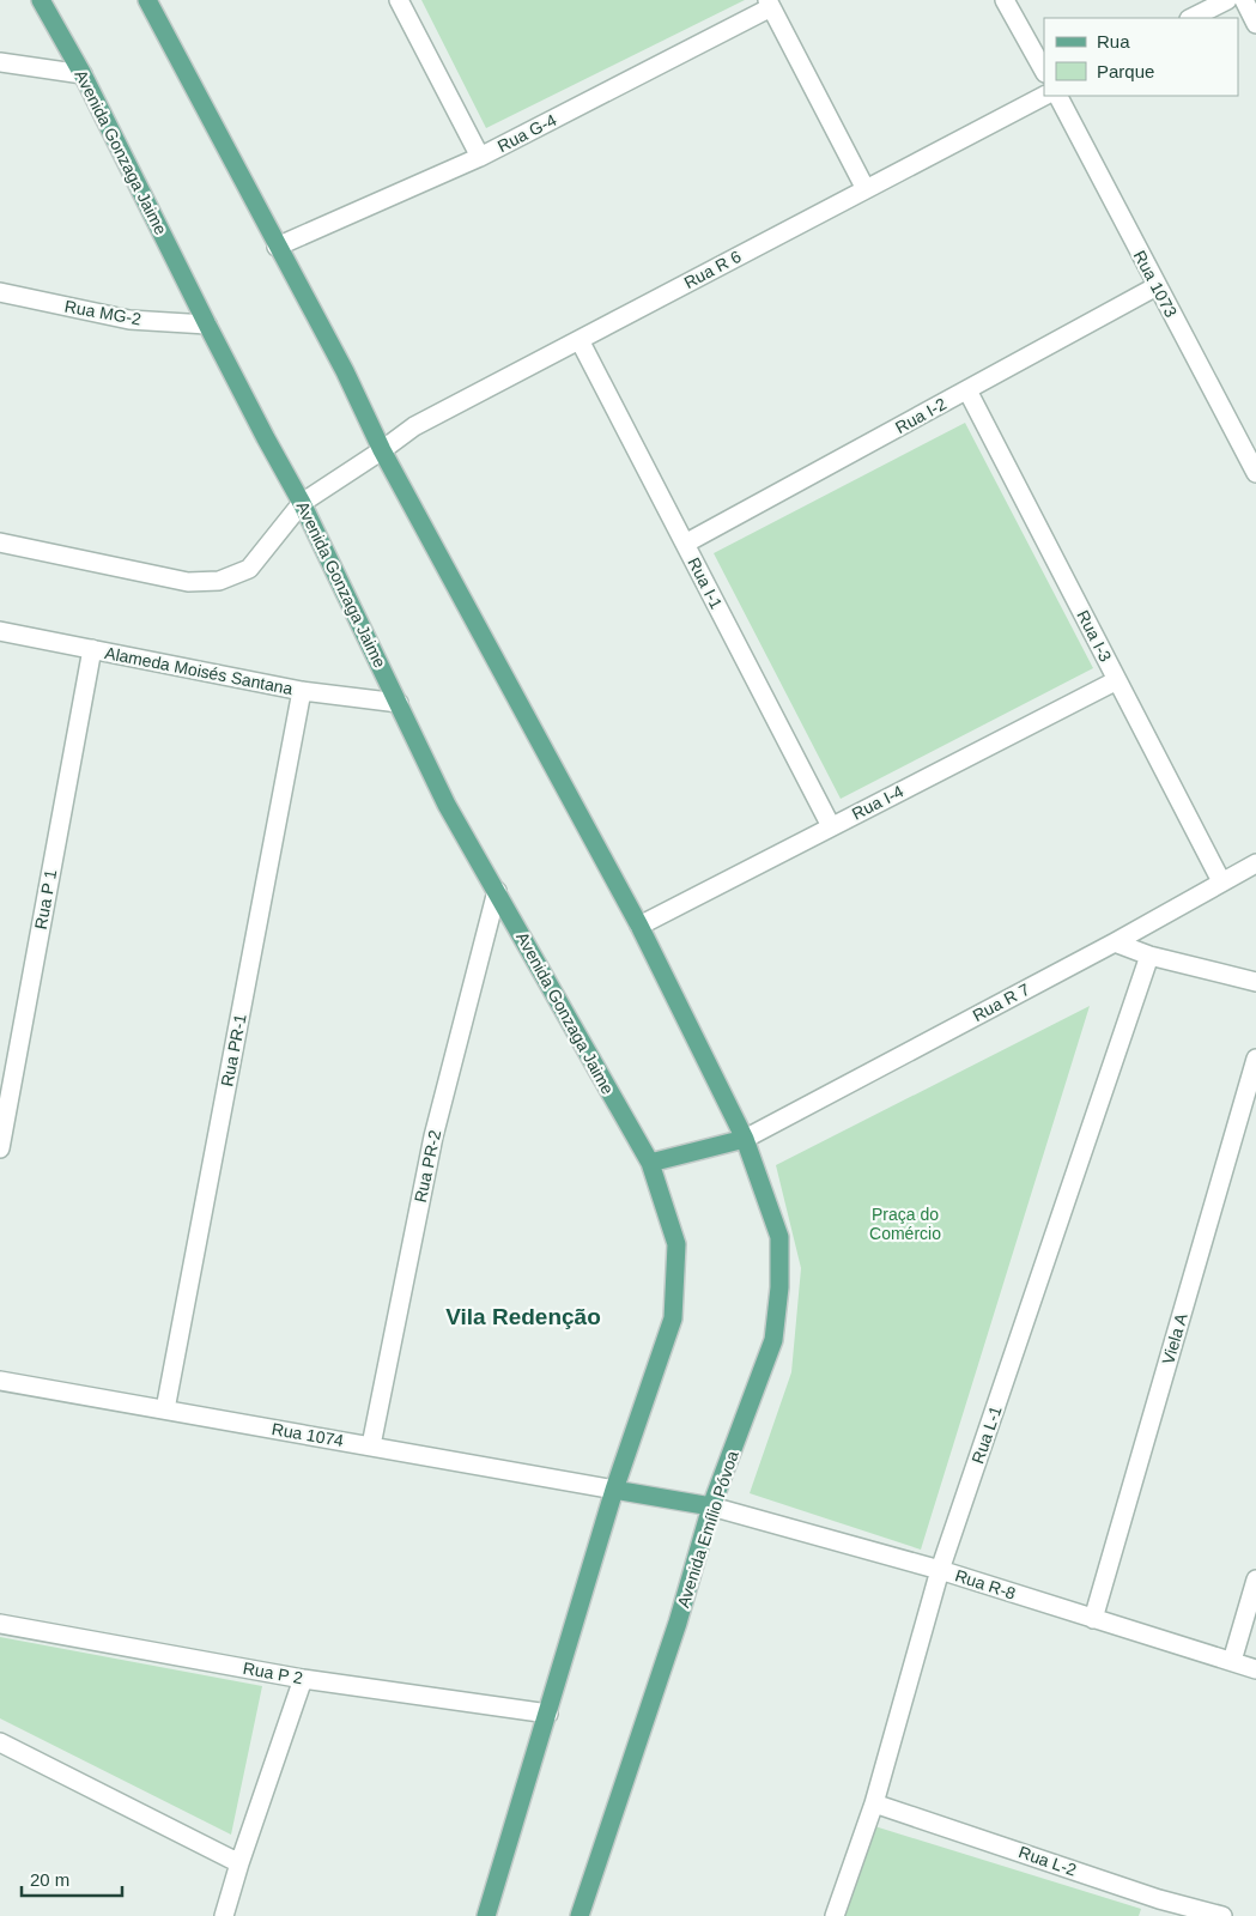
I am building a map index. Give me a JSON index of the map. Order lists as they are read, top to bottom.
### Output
{
  "streets": {
    "main road": ["Avenida Gonzaga Jaime", "Avenida Emílio Póvoa"],
    "street": [
      "Rua G-4",
      "Rua R 6",
      "Rua 1073",
      "Rua MG-2",
      "Rua I-2",
      "Rua I-1",
      "Rua I-3",
      "Alameda Moisés Santana",
      "Rua I-4",
      "Rua P 1",
      "Rua R 7",
      "Rua PR-1",
      "Rua PR-2",
      "Viela A",
      "Rua 1074",
      "Rua L-1",
      "Rua R-8",
      "Rua P 2",
      "Rua L-2"
    ]
  },
  "crossings": [
    ["Avenida Gonzaga Jaime", "Rua MG-2"],
    ["Avenida Gonzaga Jaime", "Alameda Moisés Santana"],
    ["Avenida Gonzaga Jaime", "Rua PR-2"],
    ["Rua R 6", "Rua I-1"],
    ["Rua 1073", "Rua I-2"],
    ["Rua I-2", "Rua I-1"],
    ["Rua I-2", "Rua I-3"],
    ["Rua I-1", "Rua I-4"],
    ["Rua I-3", "Rua I-4"],
    ["Rua I-3", "Rua R 7"],
    ["Alameda Moisés Santana", "Rua P 1"],
    ["Alameda Moisés Santana", "Rua PR-1"],
    ["Rua R 7", "Avenida Emílio Póvoa"],
    ["Rua PR-1", "Rua 1074"],
    ["Rua PR-2", "Rua 1074"],
    ["Viela A", "Rua R-8"],
    ["Rua L-1", "Rua R-8"],
    ["Rua L-1", "Rua L-2"],
    ["Avenida Emílio Póvoa", "Rua R-8"]
  ],
  "districts": ["Vila Redenção"],
  "parks": ["Praça do Comércio"],
  "legend": ["Rua", "Parque"],
  "scale_bar": "20 m"
}
